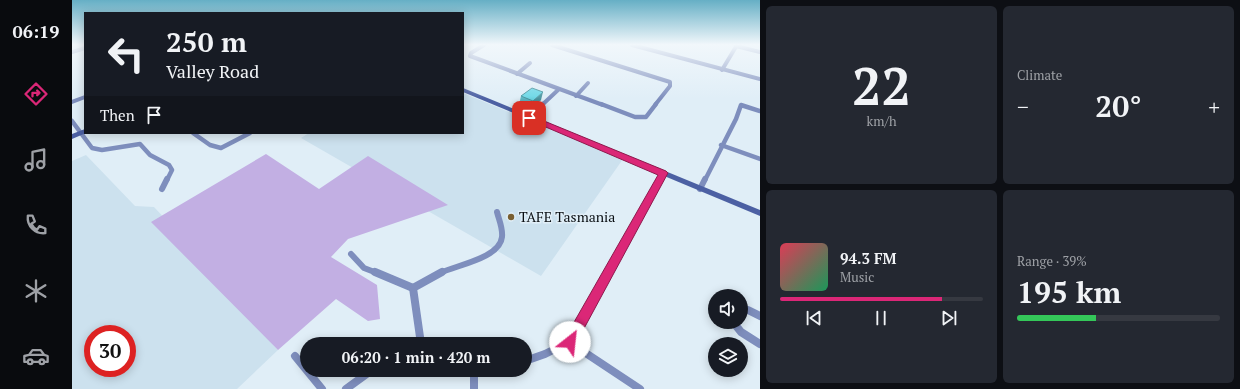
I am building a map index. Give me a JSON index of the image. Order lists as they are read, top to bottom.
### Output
{
  "places": ["TAFE Tasmania"],
  "page": {
    "tabs": "06:19",
    "tile": [
      ["22", "km/h"],
      "Climate",
      ["Range · 39%", "195 km"]
    ],
    "turn": ["250 m", "Valley Road"],
    "heat": ["−", "20°", "+"],
    "then": "Then",
    "song": ["94.3 FM", "Music"],
    "limit": "30",
    "trip": "06:20 · 1 min · 420 m"
  }
}
